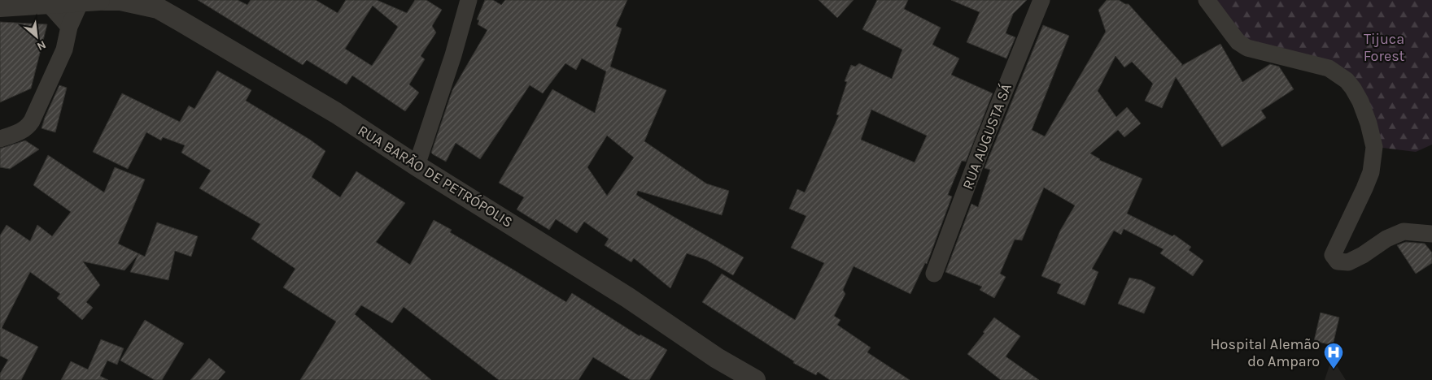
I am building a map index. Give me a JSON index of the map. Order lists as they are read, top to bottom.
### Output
{
  "streets": {
    "street": ["RUA AUGUSTA SÁ", "RUA BARÃO DE PETRÓPOLIS"]
  },
  "parks": ["Tijuca Forest"],
  "places": {
    "hospital": ["Hospital Alemão do Amparo"]
  },
  "north": "bottom right"
}
